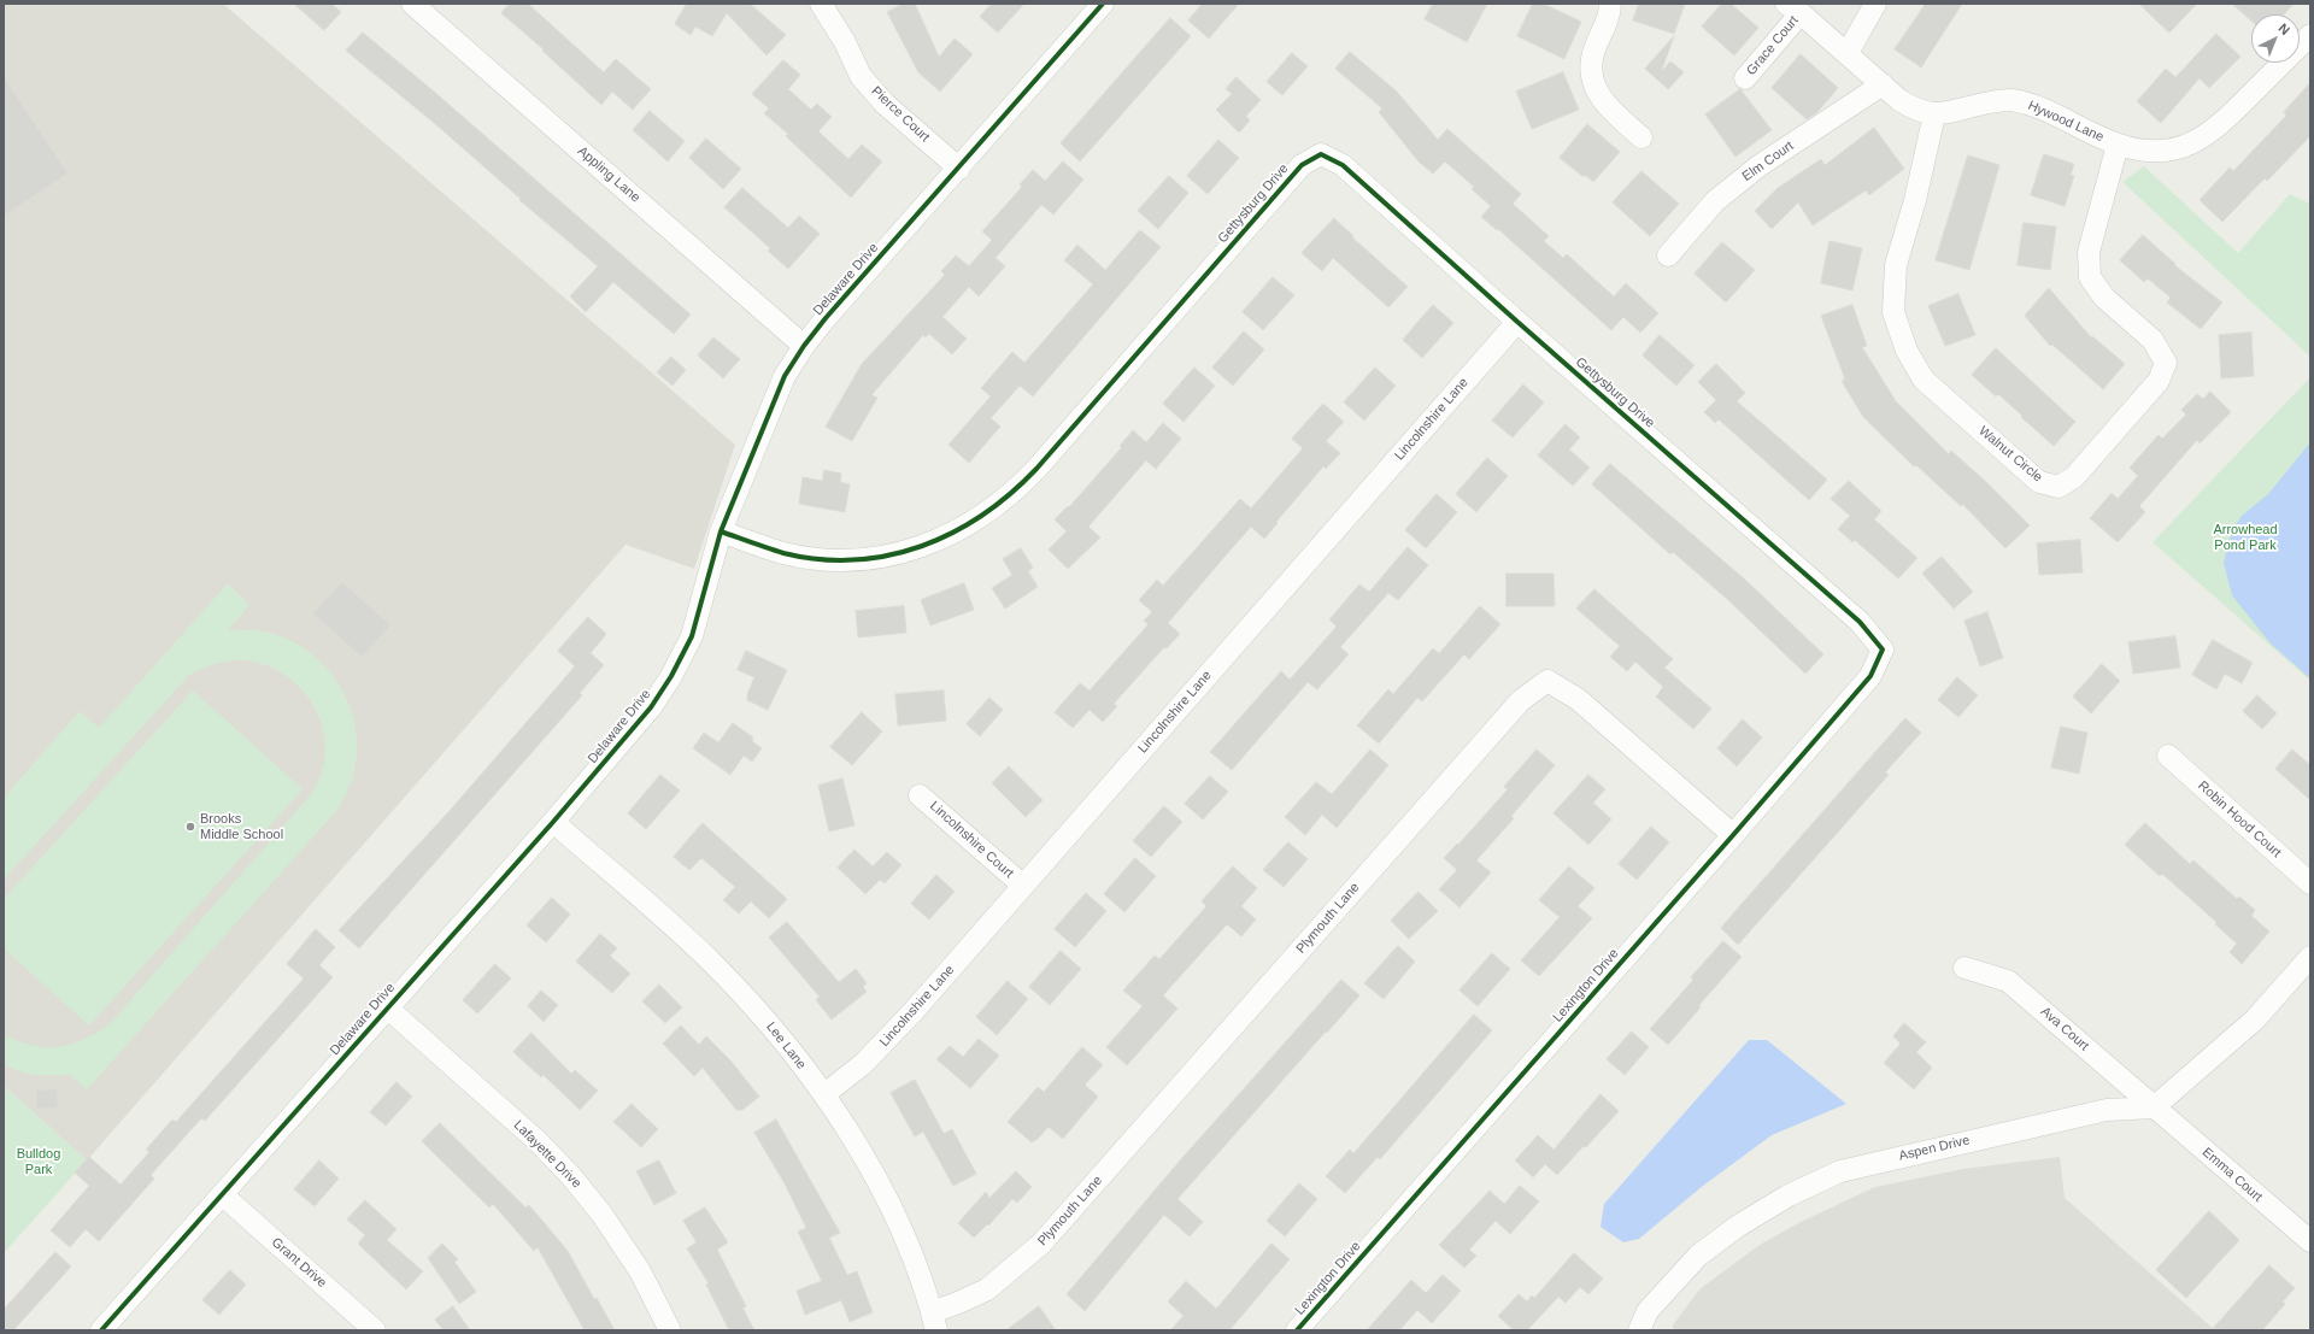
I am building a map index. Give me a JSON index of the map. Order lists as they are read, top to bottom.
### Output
{
  "streets": {
    "street": [
      "Grace Court",
      "Pierce Court",
      "Hywood Lane",
      "Elm Court",
      "Appling Lane",
      "Gettysburg Drive",
      "Delaware Drive",
      "Lincolnshire Lane",
      "Walnut Circle",
      "Robin Hood Court",
      "Lincolnshire Court",
      "Plymouth Lane",
      "Lexington Drive",
      "Ava Court",
      "Lee Lane",
      "Aspen Drive",
      "Lafayette Drive",
      "Emma Court",
      "Grant Drive"
    ]
  },
  "crossings": [
    ["Grace Court", "Hywood Lane"],
    ["Pierce Court", "Delaware Drive"],
    ["Hywood Lane", "Elm Court"],
    ["Hywood Lane", "Walnut Circle"],
    ["Appling Lane", "Delaware Drive"],
    ["Gettysburg Drive", "Delaware Drive"],
    ["Gettysburg Drive", "Lincolnshire Lane"],
    ["Gettysburg Drive", "Lexington Drive"],
    ["Delaware Drive", "Lee Lane"],
    ["Delaware Drive", "Lafayette Drive"],
    ["Delaware Drive", "Grant Drive"],
    ["Lincolnshire Lane", "Lincolnshire Court"],
    ["Lincolnshire Lane", "Lee Lane"],
    ["Plymouth Lane", "Lexington Drive"],
    ["Plymouth Lane", "Lee Lane"],
    ["Ava Court", "Aspen Drive"],
    ["Ava Court", "Emma Court"],
    ["Aspen Drive", "Emma Court"]
  ],
  "parks": ["Arrowhead Pond Park", "Bulldog Park"],
  "places": ["Brooks Middle School"],
  "north": "top right"
}
